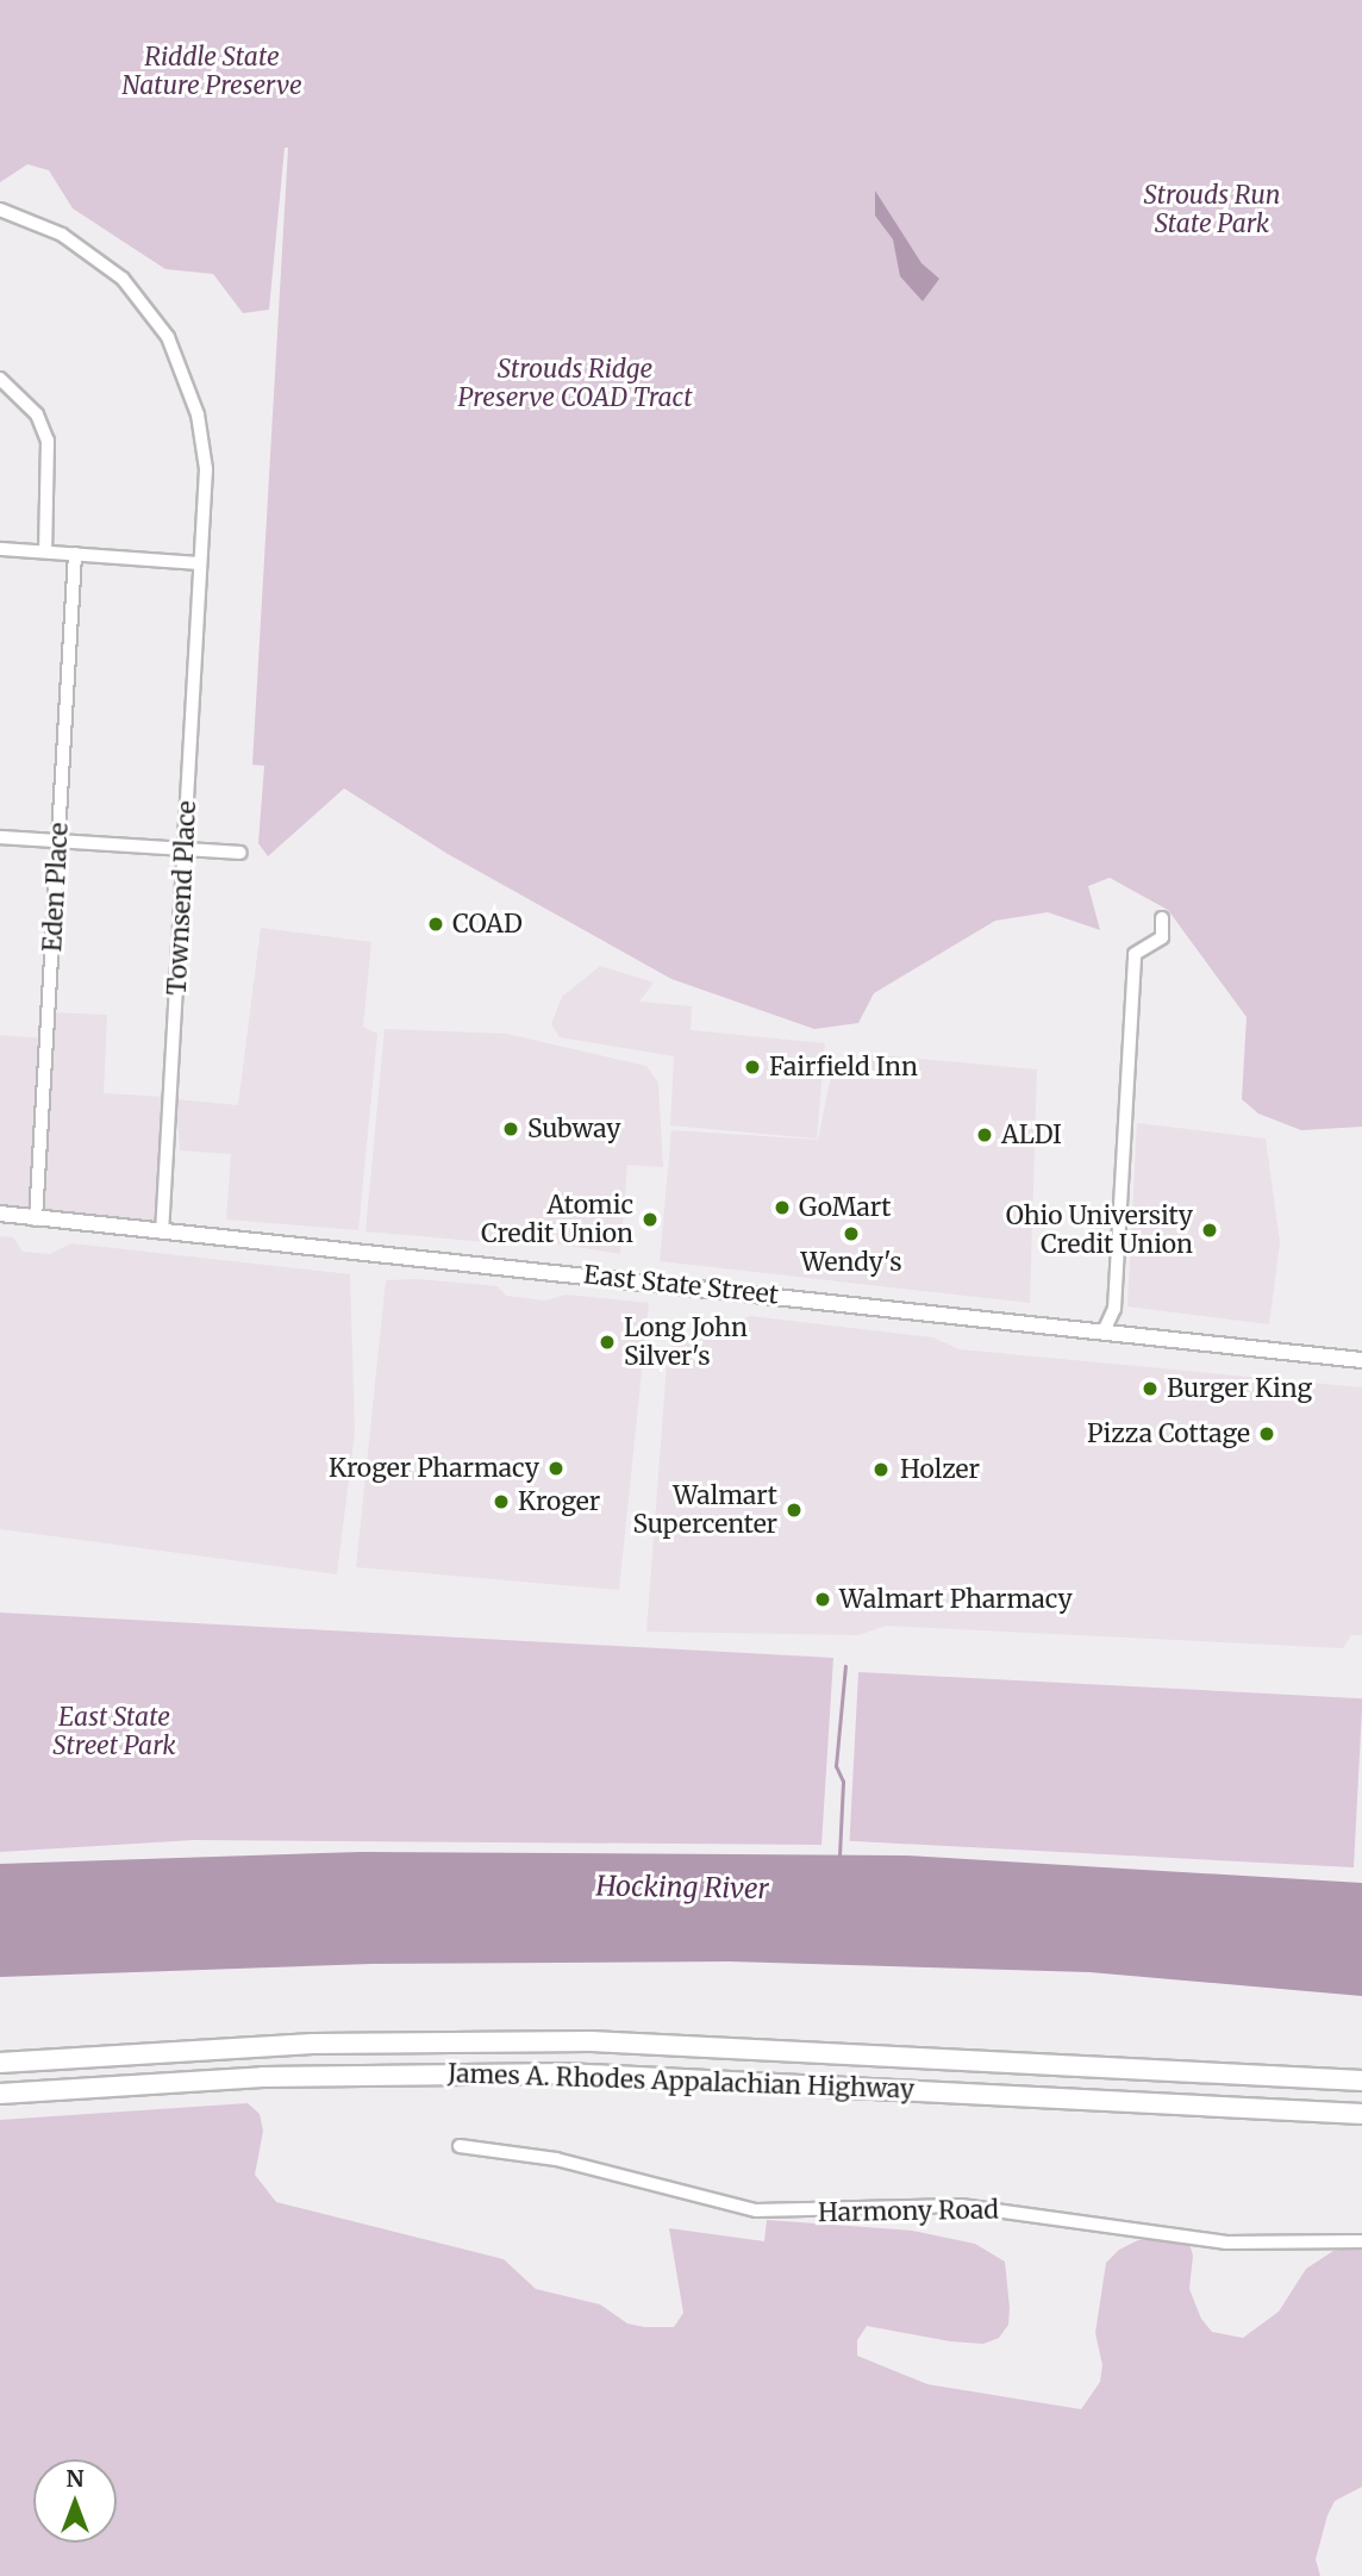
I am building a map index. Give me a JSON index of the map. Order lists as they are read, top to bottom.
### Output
{
  "streets": {
    "highway": ["James A. Rhodes Appalachian Highway"],
    "main road": ["East State Street"],
    "street": ["Eden Place", "Townsend Place", "Harmony Road"]
  },
  "crossings": [
    ["Eden Place", "East State Street"],
    ["Townsend Place", "East State Street"]
  ],
  "water": ["Hocking River"],
  "parks": [
    "Riddle State Nature Preserve",
    "Strouds Run State Park",
    "Strouds Ridge Preserve COAD Tract",
    "East State Street Park"
  ],
  "places": [
    "COAD",
    "Fairfield Inn",
    "Subway",
    "ALDI",
    "GoMart",
    "Atomic Credit Union",
    "Ohio University Credit Union",
    "Wendy's",
    "Long John Silver's",
    "Burger King",
    "Pizza Cottage",
    "Kroger Pharmacy",
    "Holzer",
    "Kroger",
    "Walmart Supercenter",
    "Walmart Pharmacy"
  ],
  "north": "top"
}
